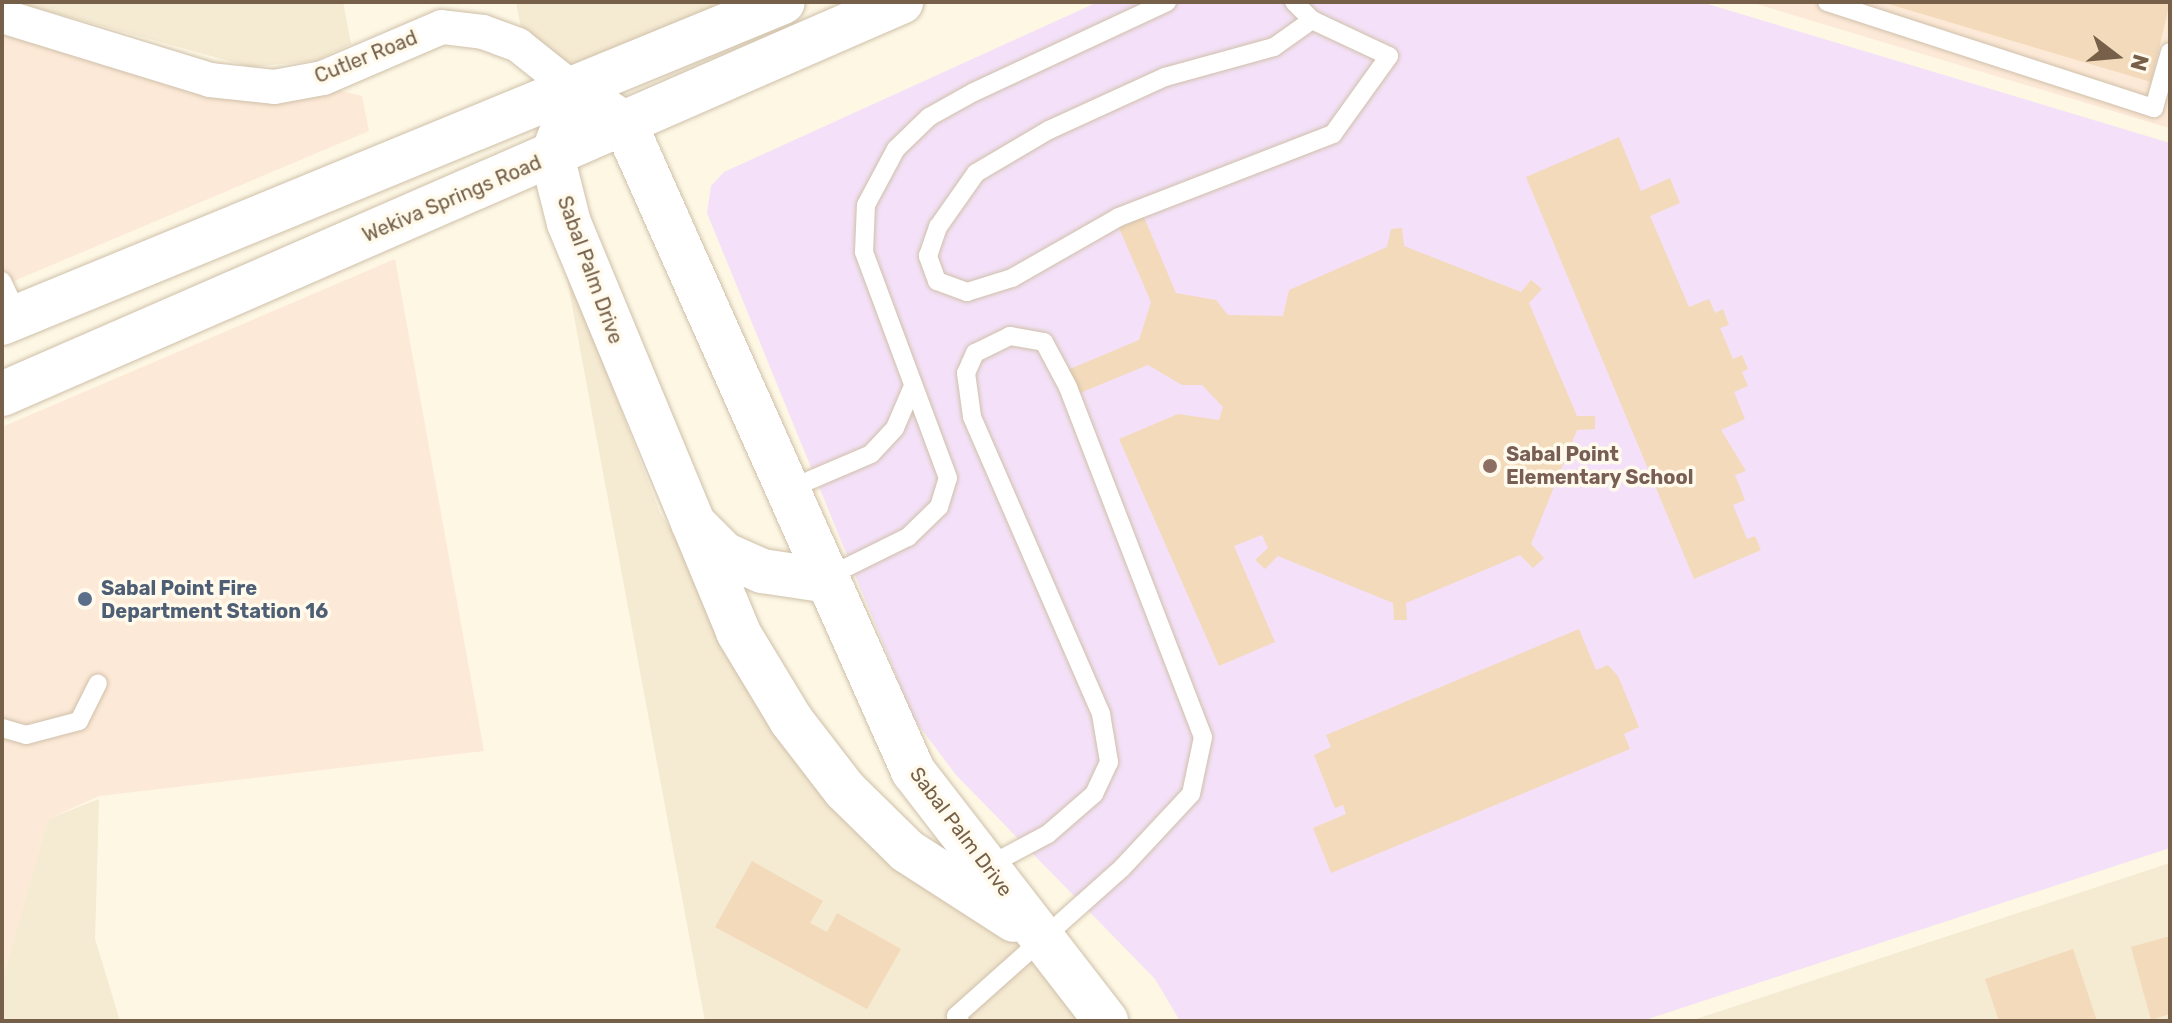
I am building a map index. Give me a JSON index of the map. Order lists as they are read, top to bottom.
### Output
{
  "streets": {
    "street": ["Cutler Road", "Wekiva Springs Road", "Sabal Palm Drive"]
  },
  "crossings": [
    ["Wekiva Springs Road", "Sabal Palm Drive"]
  ],
  "places": ["Sabal Point Elementary School", "Sabal Point Fire Department Station 16"],
  "north": "right"
}
